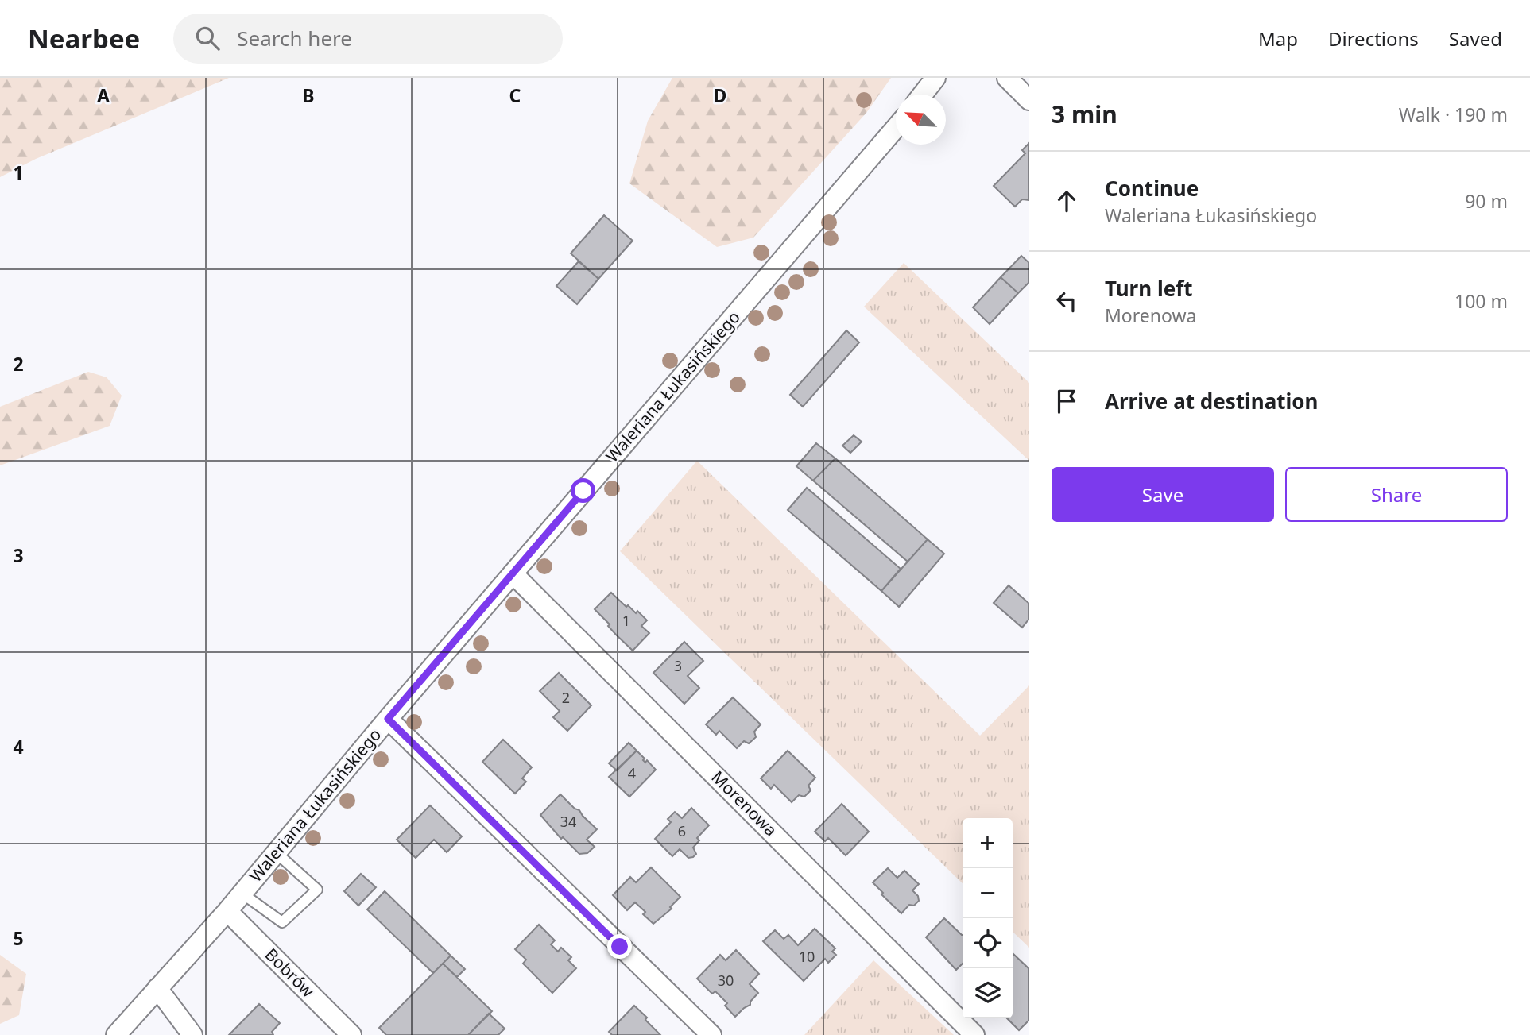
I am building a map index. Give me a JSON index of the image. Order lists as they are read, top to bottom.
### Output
{
  "streets": {
    "street": ["Waleriana Łukasińskiego", "Morenowa", "Bobrów"]
  },
  "crossings": [
    ["Waleriana Łukasińskiego", "Morenowa"],
    ["Waleriana Łukasińskiego", "Bobrów"]
  ],
  "house_numbers": [
    "1",
    "3",
    "2",
    "4",
    "34",
    "6",
    "10",
    "30"
  ],
  "north": "top left",
  "page": {
    "header": "Nearbee",
    "search": "Search here",
    "nav": ["Map", "Directions", "Saved"],
    "heading": ["3 min", "Walk · 190 m"],
    "list": [
      ["Continue", "Waleriana Łukasińskiego", "90 m"],
      ["Turn left", "Morenowa", "100 m"],
      "Arrive at destination"
    ],
    "buttons": ["Save", "Share"],
    "map_buttons": ["+", "−"]
  },
  "grid": {
    "columns": [
      "A",
      "B",
      "C",
      "D"
    ],
    "rows": [
      "1",
      "2",
      "3",
      "4",
      "5"
    ]
  }
}
